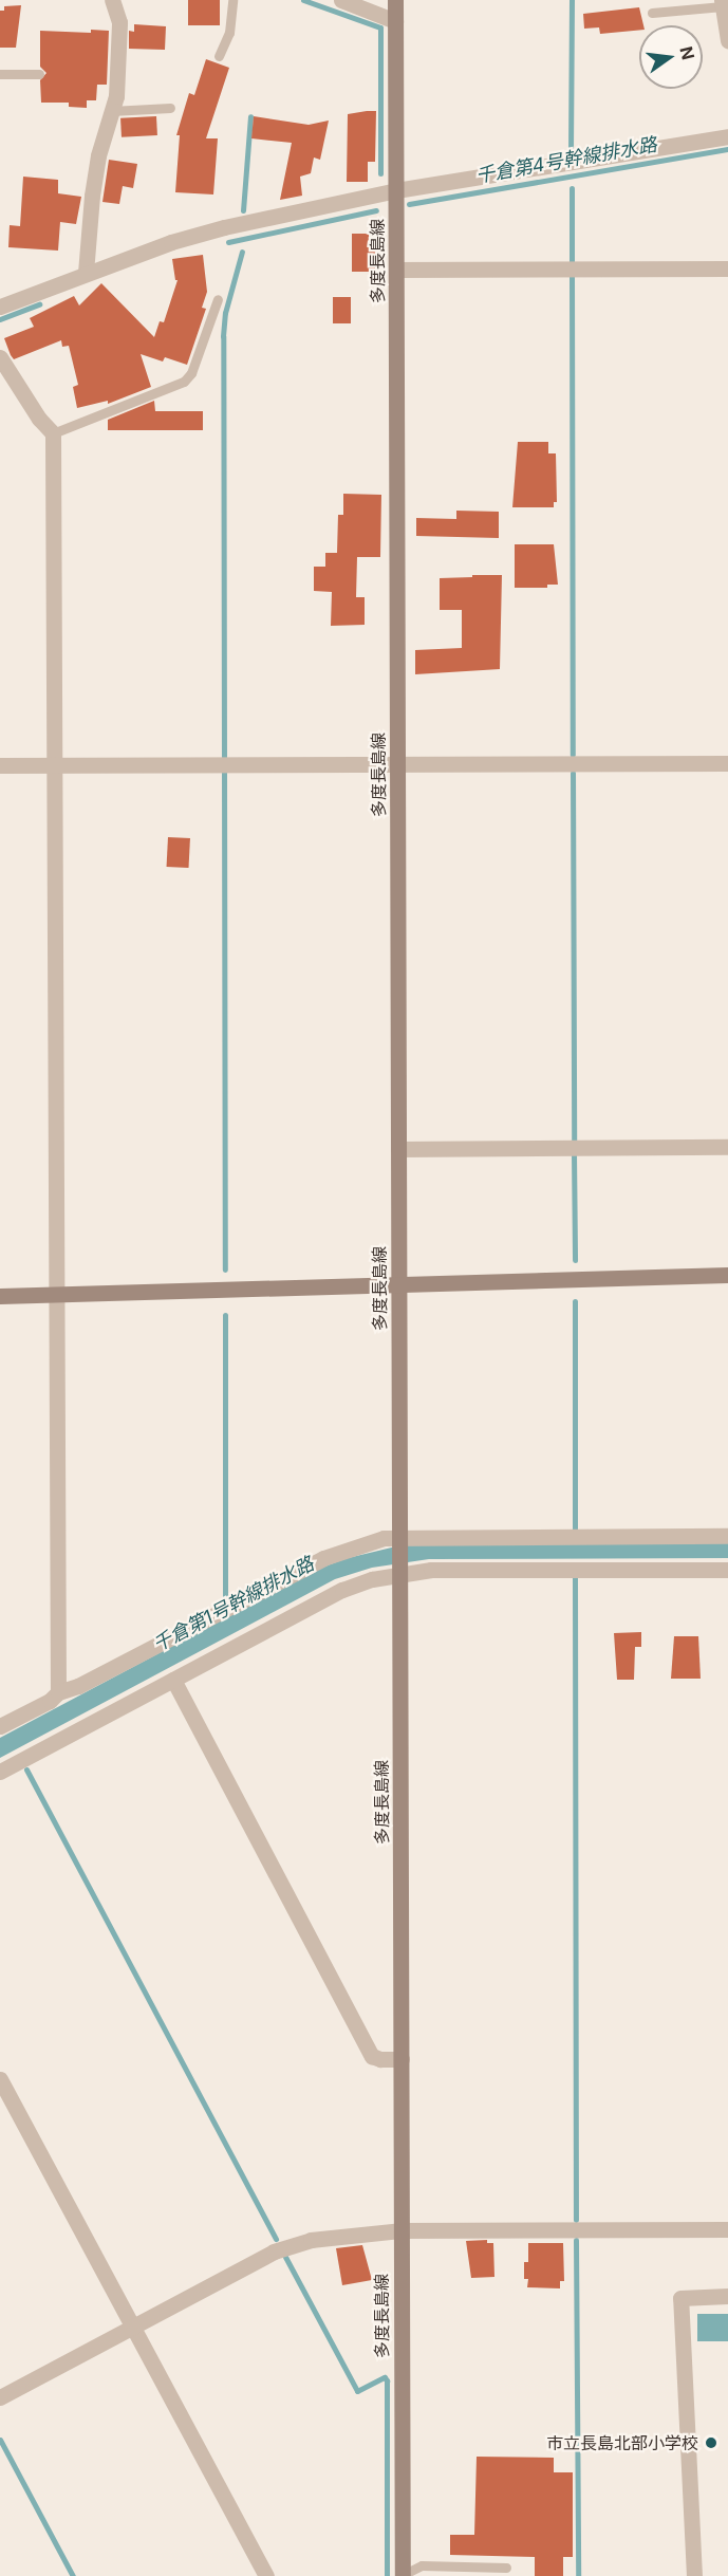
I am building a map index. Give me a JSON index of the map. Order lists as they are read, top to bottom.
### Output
{
  "streets": {
    "main road": ["多度長島線"]
  },
  "water": ["千倉第4号幹線排水路", "千倉第1号幹線排水路"],
  "places": ["市立長島北部小学校"],
  "north": "right"
}
